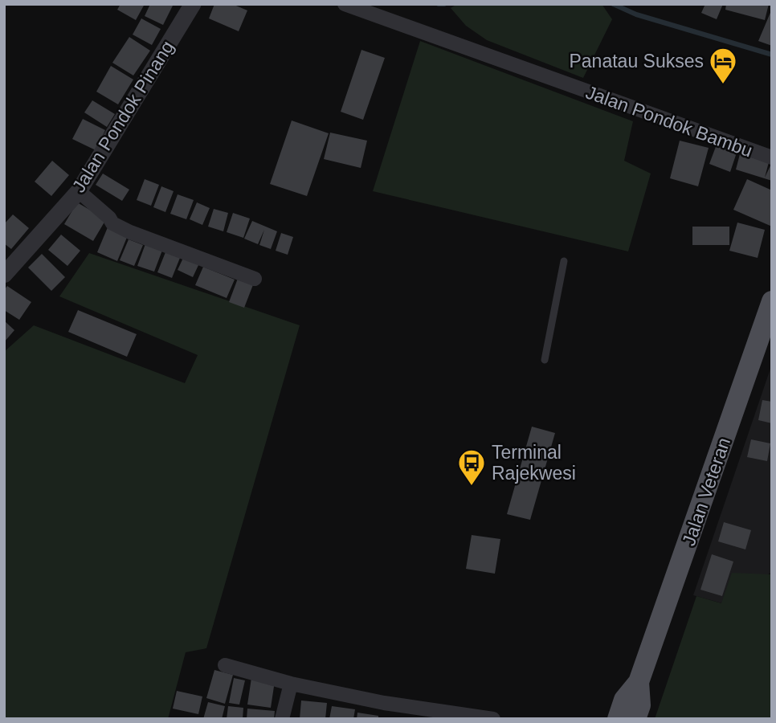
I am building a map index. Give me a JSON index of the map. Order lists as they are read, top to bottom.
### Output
{
  "streets": {
    "main road": ["Jalan Veteran"],
    "street": ["Jalan Pondok Pinang", "Jalan Pondok Bambu"]
  },
  "places": {
    "hotel": ["Panatau Sukses"],
    "bus stop": ["Terminal Rajekwesi"]
  }
}
